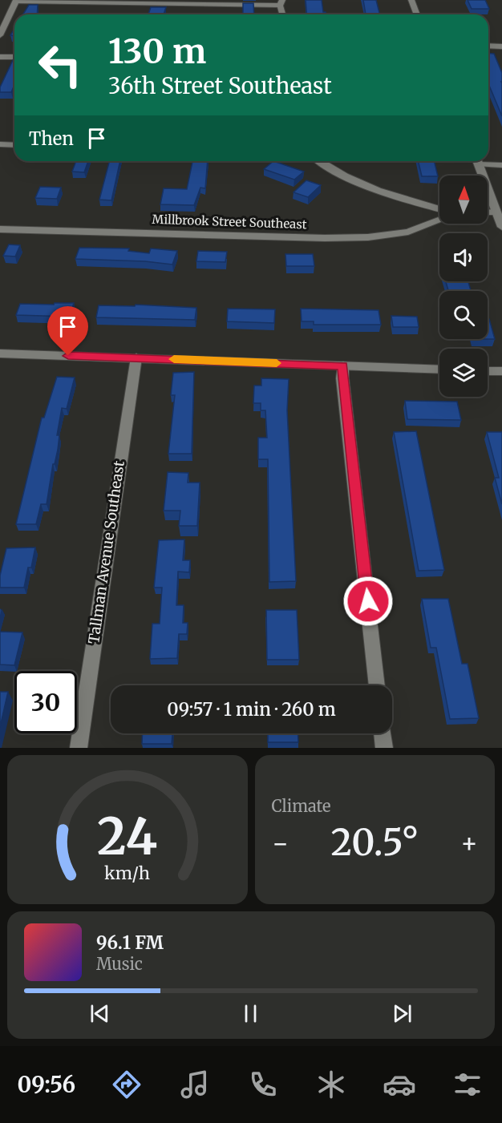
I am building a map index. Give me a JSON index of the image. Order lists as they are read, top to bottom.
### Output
{
  "streets": {
    "street": ["Millbrook Street Southeast", "Tallman Avenue Southeast"]
  },
  "north": "top",
  "page": {
    "turn": ["130 m", "36th Street Southeast"],
    "then": "Then",
    "limit": "30",
    "trip": "09:57 · 1 min · 260 m",
    "tile": "Climate",
    "heat": ["−", "20.5°", "+"],
    "song": ["96.1 FM", "Music"],
    "tabs": "09:56",
    "gauge": ["24", "km/h"]
  }
}
